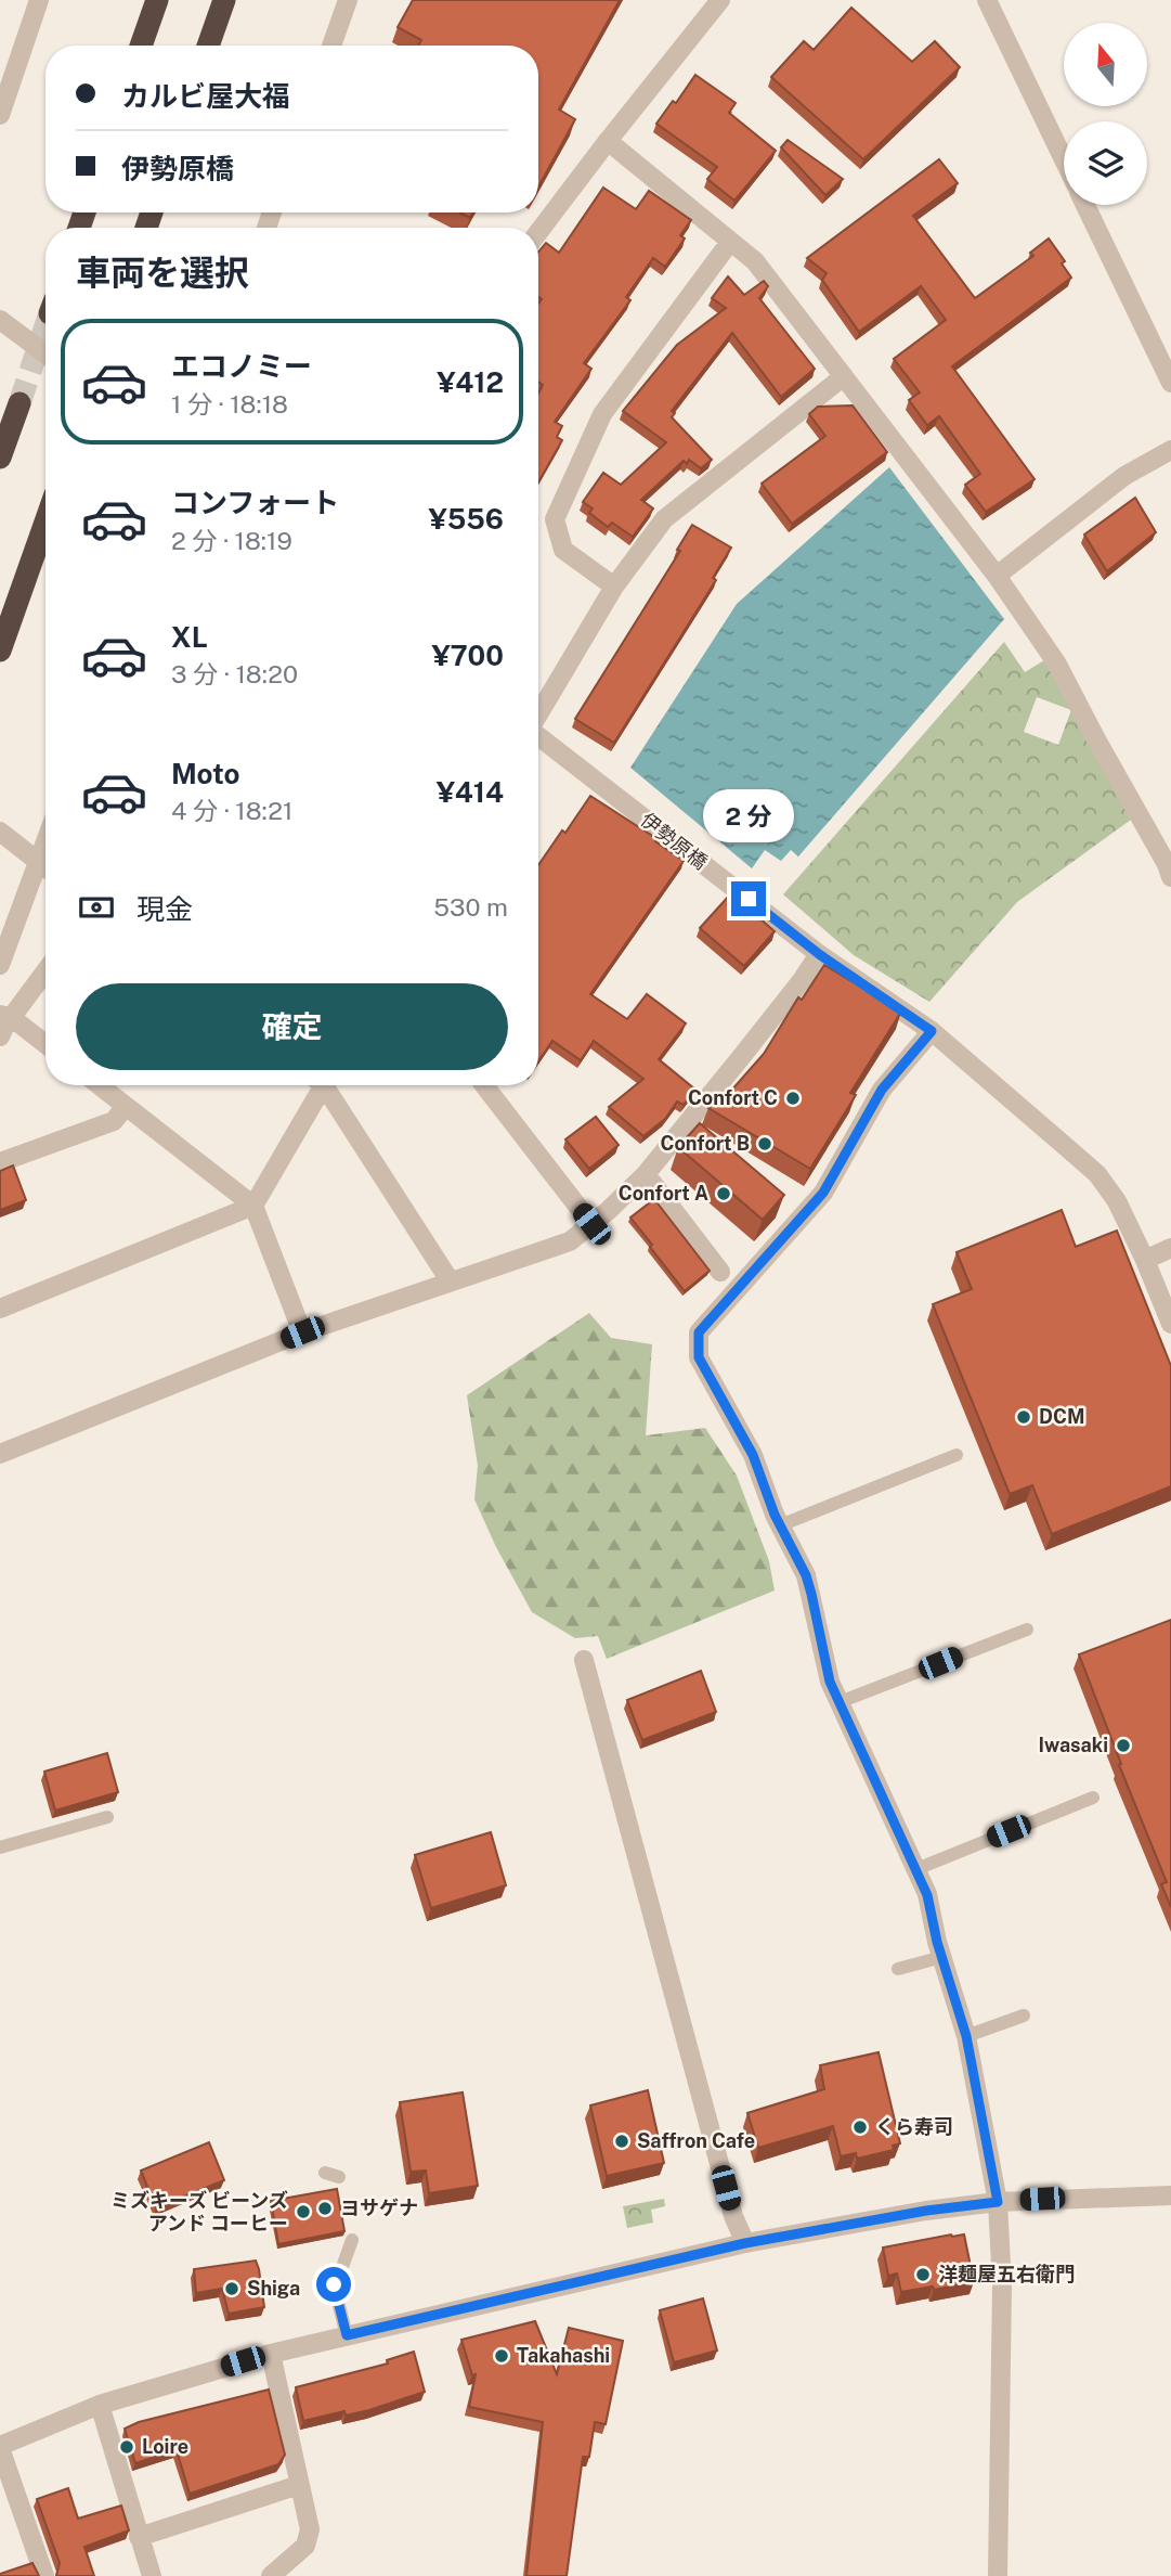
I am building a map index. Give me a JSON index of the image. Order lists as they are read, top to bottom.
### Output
{
  "streets": {
    "street": ["伊勢原橋"]
  },
  "places": [
    "Confort C",
    "Confort B",
    "Confort A",
    "DCM",
    "Iwasaki",
    "くら寿司",
    "Saffron Cafe",
    "ヨサゲナ",
    "ミズキーズ ビーンズ アンド コーヒー",
    "洋麺屋五右衛門",
    "Shiga",
    "Takahashi",
    "Loire"
  ],
  "north": "top",
  "page": {
    "banner": ["カルビ屋大福", "伊勢原橋"],
    "heading": "車両を選択",
    "list": [
      {
        "name": "エコノミー",
        "note": "1 分 · 18:18",
        "value": "¥412"
      },
      {
        "name": "コンフォート",
        "note": "2 分 · 18:19",
        "value": "¥556"
      },
      {
        "name": "XL",
        "note": "3 分 · 18:20",
        "value": "¥700"
      },
      {
        "name": "Moto",
        "note": "4 分 · 18:21",
        "value": "¥414"
      }
    ],
    "bubble": "2 分",
    "pay": ["現金", "530 m"],
    "buttons": "確定"
  }
}
